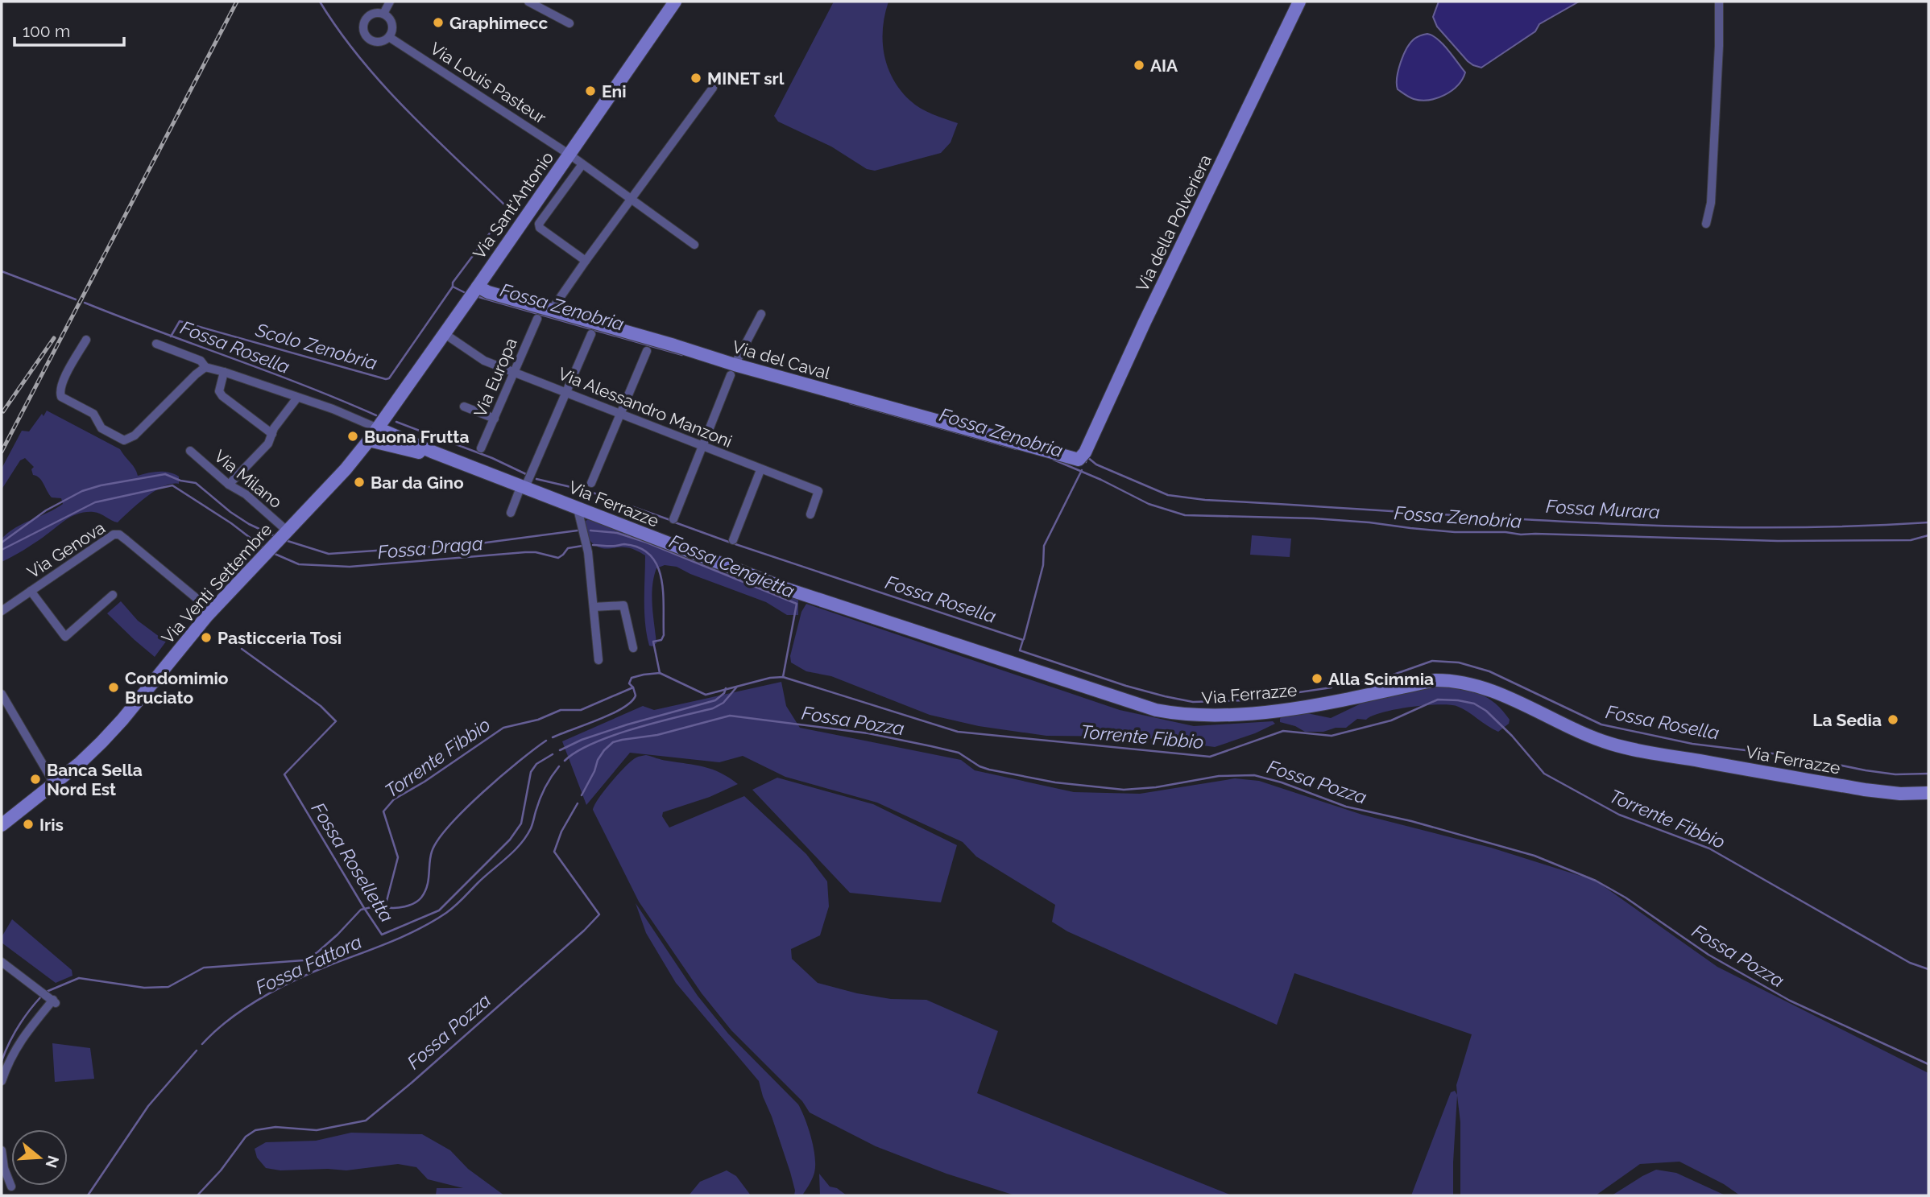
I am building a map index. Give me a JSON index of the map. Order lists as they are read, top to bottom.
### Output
{
  "streets": {
    "street": [
      "Via Louis Pasteur",
      "Via Sant'Antonio",
      "Via della Polveriera",
      "Via del Caval",
      "Via Europa",
      "Via Alessandro Manzoni",
      "Via Milano",
      "Via Ferrazze",
      "Via Genova",
      "Via Venti Settembre"
    ]
  },
  "crossings": [
    ["Via Louis Pasteur", "Via Sant'Antonio"],
    ["Via Sant'Antonio", "Via del Caval"],
    ["Via Sant'Antonio", "Via Alessandro Manzoni"],
    ["Via Sant'Antonio", "Via Venti Settembre"],
    ["Via della Polveriera", "Via del Caval"],
    ["Via Europa", "Via Alessandro Manzoni"],
    ["Via Milano", "Via Venti Settembre"],
    ["Via Genova", "Via Venti Settembre"]
  ],
  "water": [
    "Fossa Zenobria",
    "Scolo Zenobria",
    "Fossa Rosella",
    "Fossa Murara",
    "Fossa Draga",
    "Fossa Cengietta",
    "Fossa Pozza",
    "Torrente Fibbio",
    "Fossa Roselletta",
    "Fossa Fattora"
  ],
  "places": [
    "Graphimecc",
    "AIA",
    "MINET srl",
    "Eni",
    "Buona Frutta",
    "Bar da Gino",
    "Pasticceria Tosi",
    "Alla Scimmia",
    "Condomimio Bruciato",
    "La Sedia",
    "Banca Sella Nord Est",
    "Iris"
  ],
  "scale_bar": "100 m",
  "north": "right"
}
